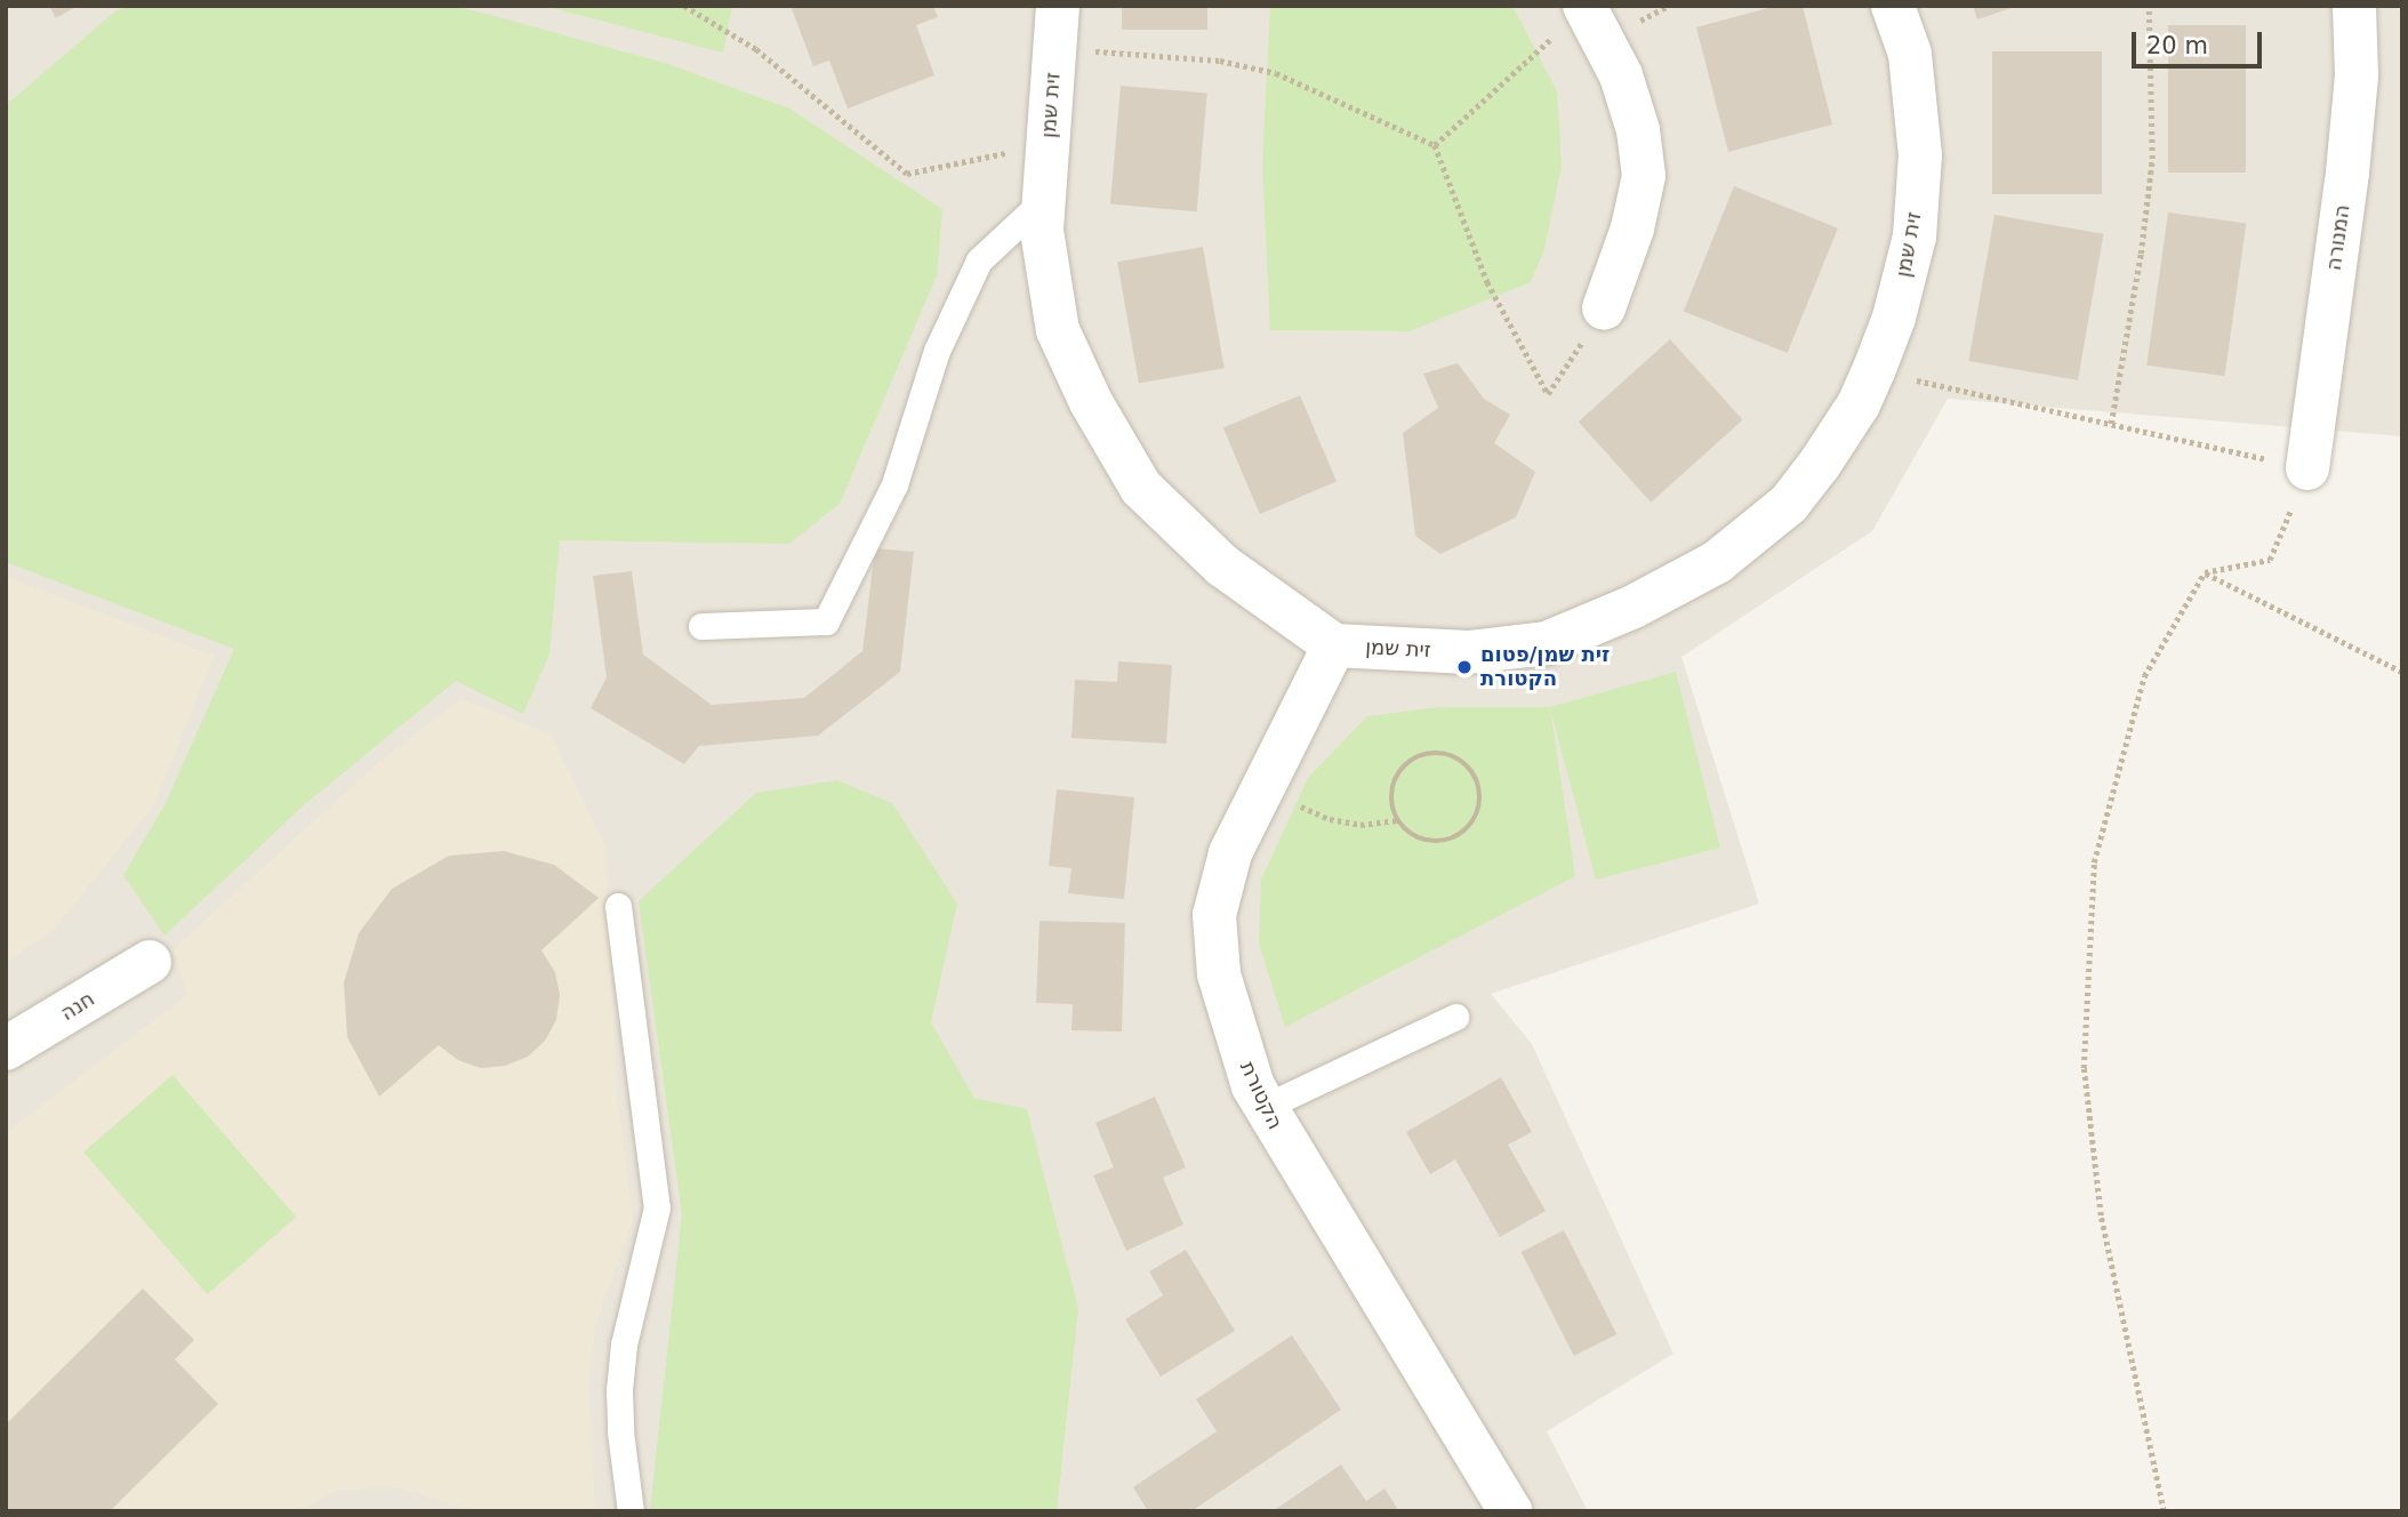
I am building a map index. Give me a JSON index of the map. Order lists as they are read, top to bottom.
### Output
{
  "streets": {
    "street": [
      "זית שמן",
      "המנורה",
      "חנה",
      "הקטורת"
    ]
  },
  "crossings": [
    ["זית שמן", "הקטורת"]
  ],
  "places": ["זית שמן/פטום הקטורת"],
  "scale_bar": "20 m"
}
